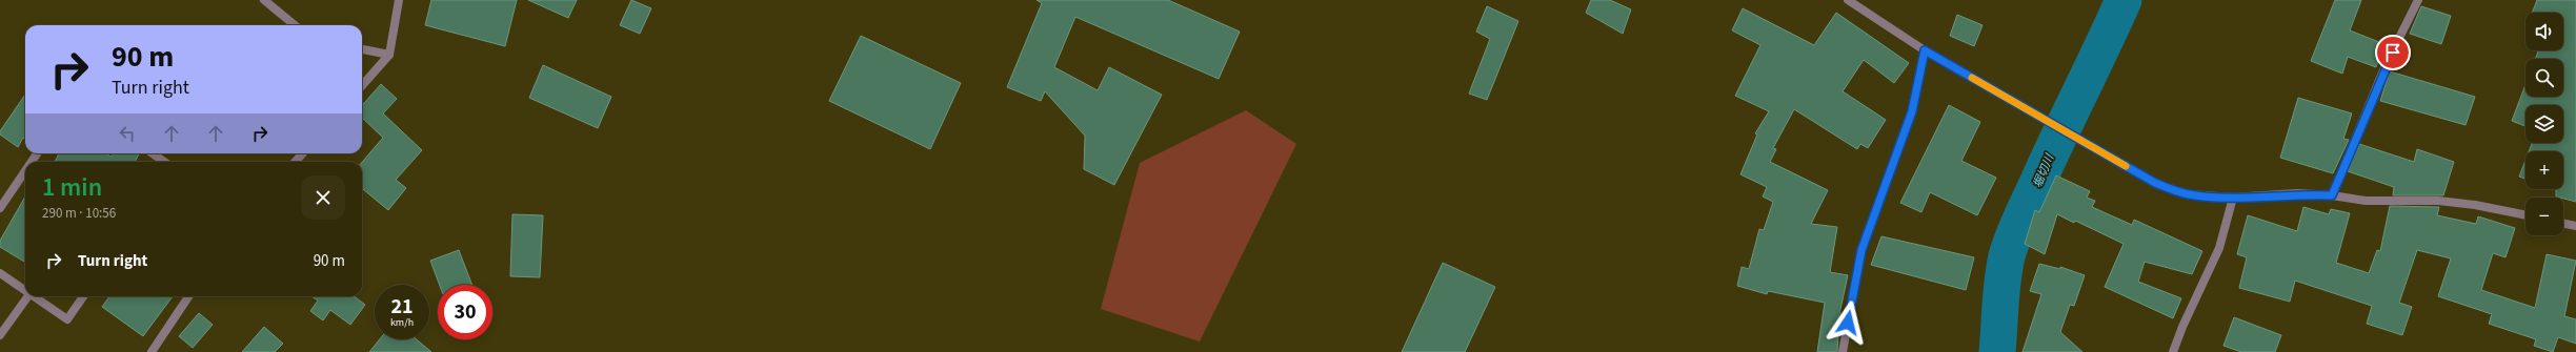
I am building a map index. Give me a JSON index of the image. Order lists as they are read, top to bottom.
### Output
{
  "water": ["堀切川"],
  "page": {
    "map_buttons": ["+", "−"],
    "turn": ["90 m", "Turn right"],
    "heading": ["1 min", "290 m · 10:56"],
    "list": [
      {
        "name": "Turn right",
        "value": "90 m"
      }
    ],
    "speed": "21 km/h",
    "limit": "30"
  }
}
